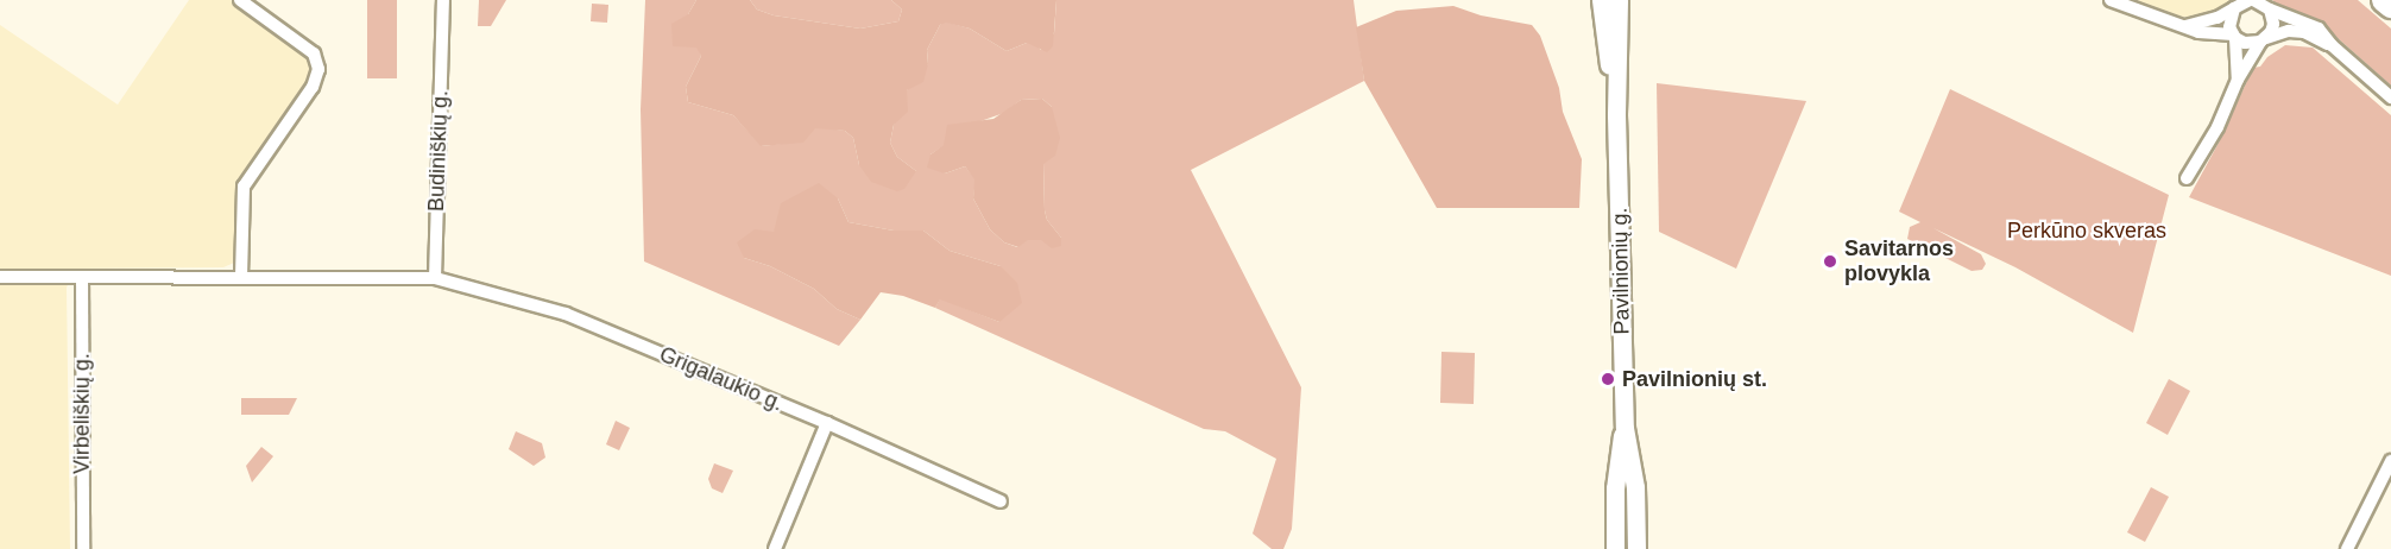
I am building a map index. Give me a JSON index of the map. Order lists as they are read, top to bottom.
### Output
{
  "streets": {
    "street": [
      "Budiniškių g.",
      "Pavilnionių g.",
      "Grigalaukio g.",
      "Virbeliškių g."
    ]
  },
  "crossings": [
    ["Budiniškių g.", "Grigalaukio g."]
  ],
  "parks": ["Perkūno skveras"],
  "places": ["Savitarnos plovykla", "Pavilnionių st."]
}
